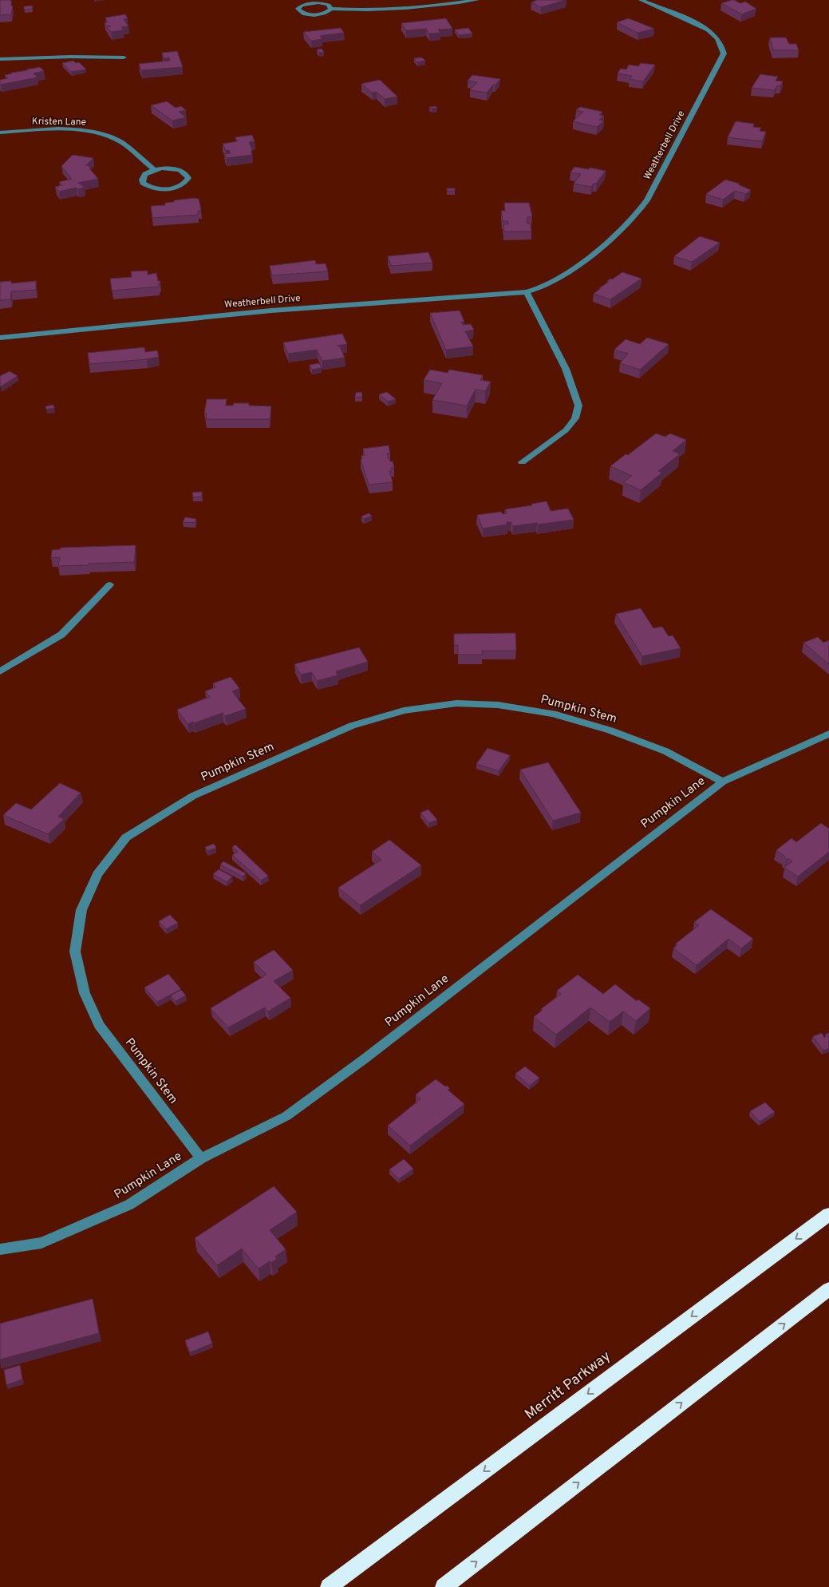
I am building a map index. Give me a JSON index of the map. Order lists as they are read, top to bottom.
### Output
{
  "streets": {
    "highway": ["Merritt Parkway"],
    "street": [
      "Kristen Lane",
      "Weatherbell Drive",
      "Pumpkin Stem",
      "Pumpkin Lane"
    ]
  },
  "crossings": [
    ["Pumpkin Stem", "Pumpkin Lane"]
  ]
}
